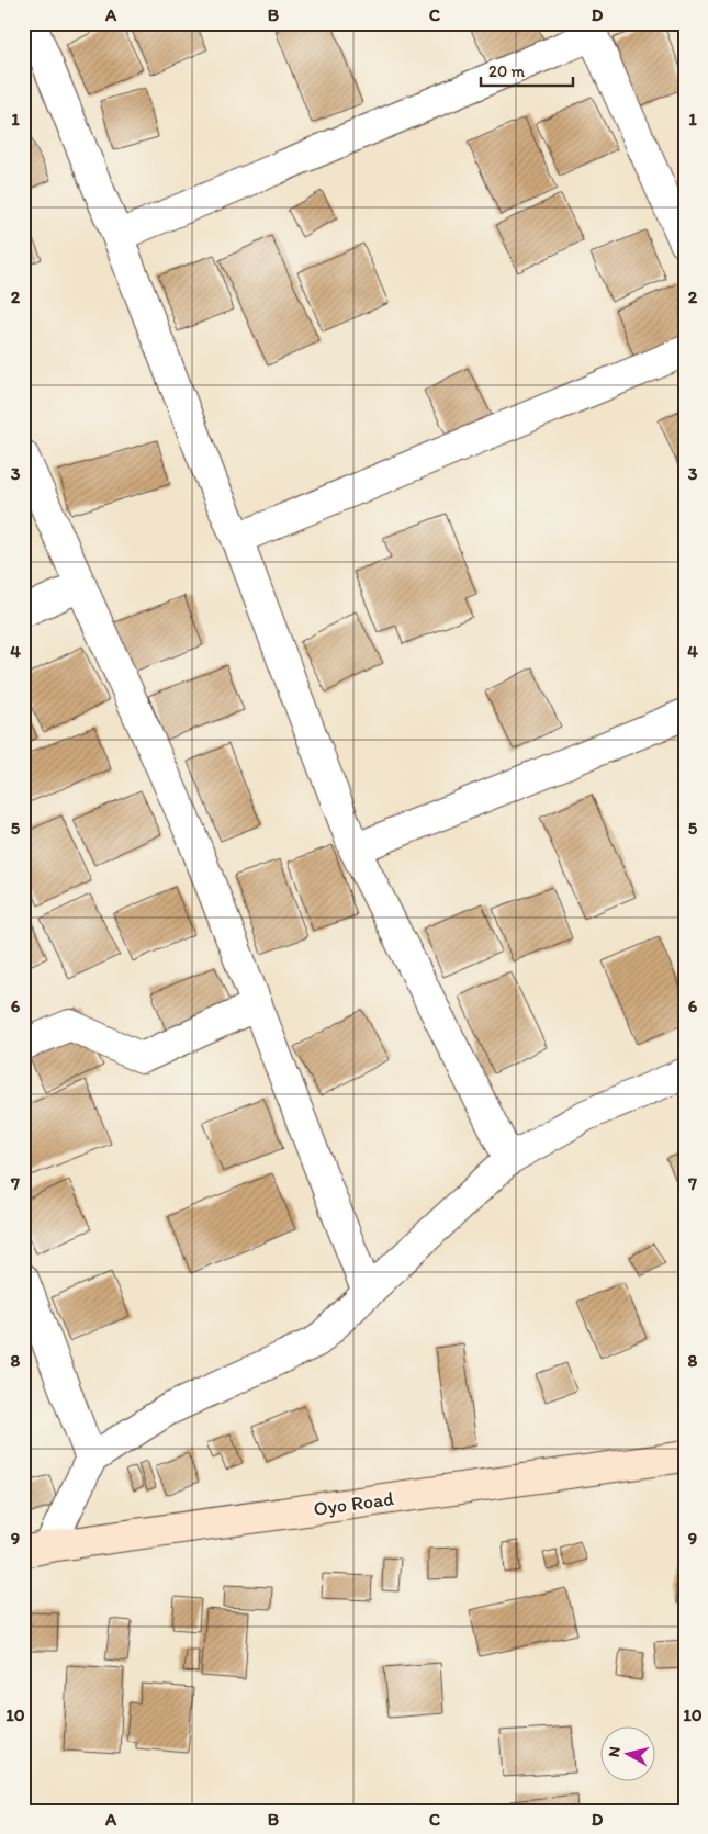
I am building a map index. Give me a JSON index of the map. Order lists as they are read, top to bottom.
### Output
{
  "streets": {
    "street": ["Oyo Road"]
  },
  "scale_bar": "20 m",
  "north": "left",
  "grid": {
    "columns": [
      "A",
      "B",
      "C",
      "D"
    ],
    "rows": [
      "1",
      "2",
      "3",
      "4",
      "5",
      "6",
      "7",
      "8",
      "9",
      "10"
    ]
  }
}
